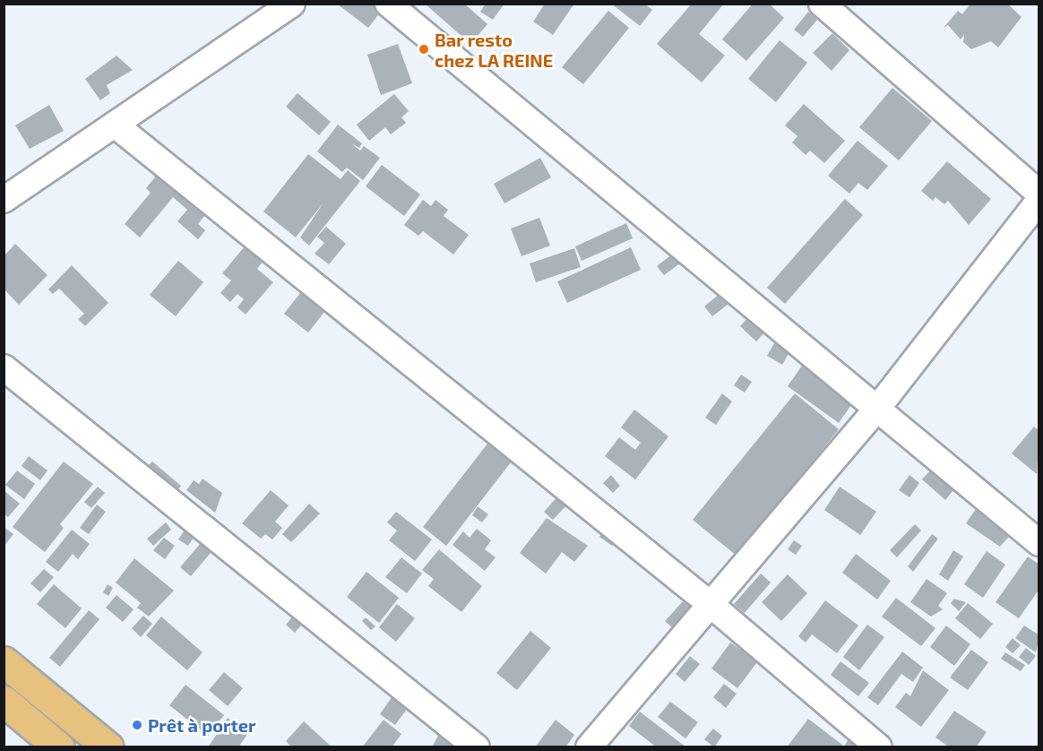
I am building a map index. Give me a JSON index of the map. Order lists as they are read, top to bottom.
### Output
{
  "places": ["Bar resto chez LA REINE", "Prêt à porter"]
}
